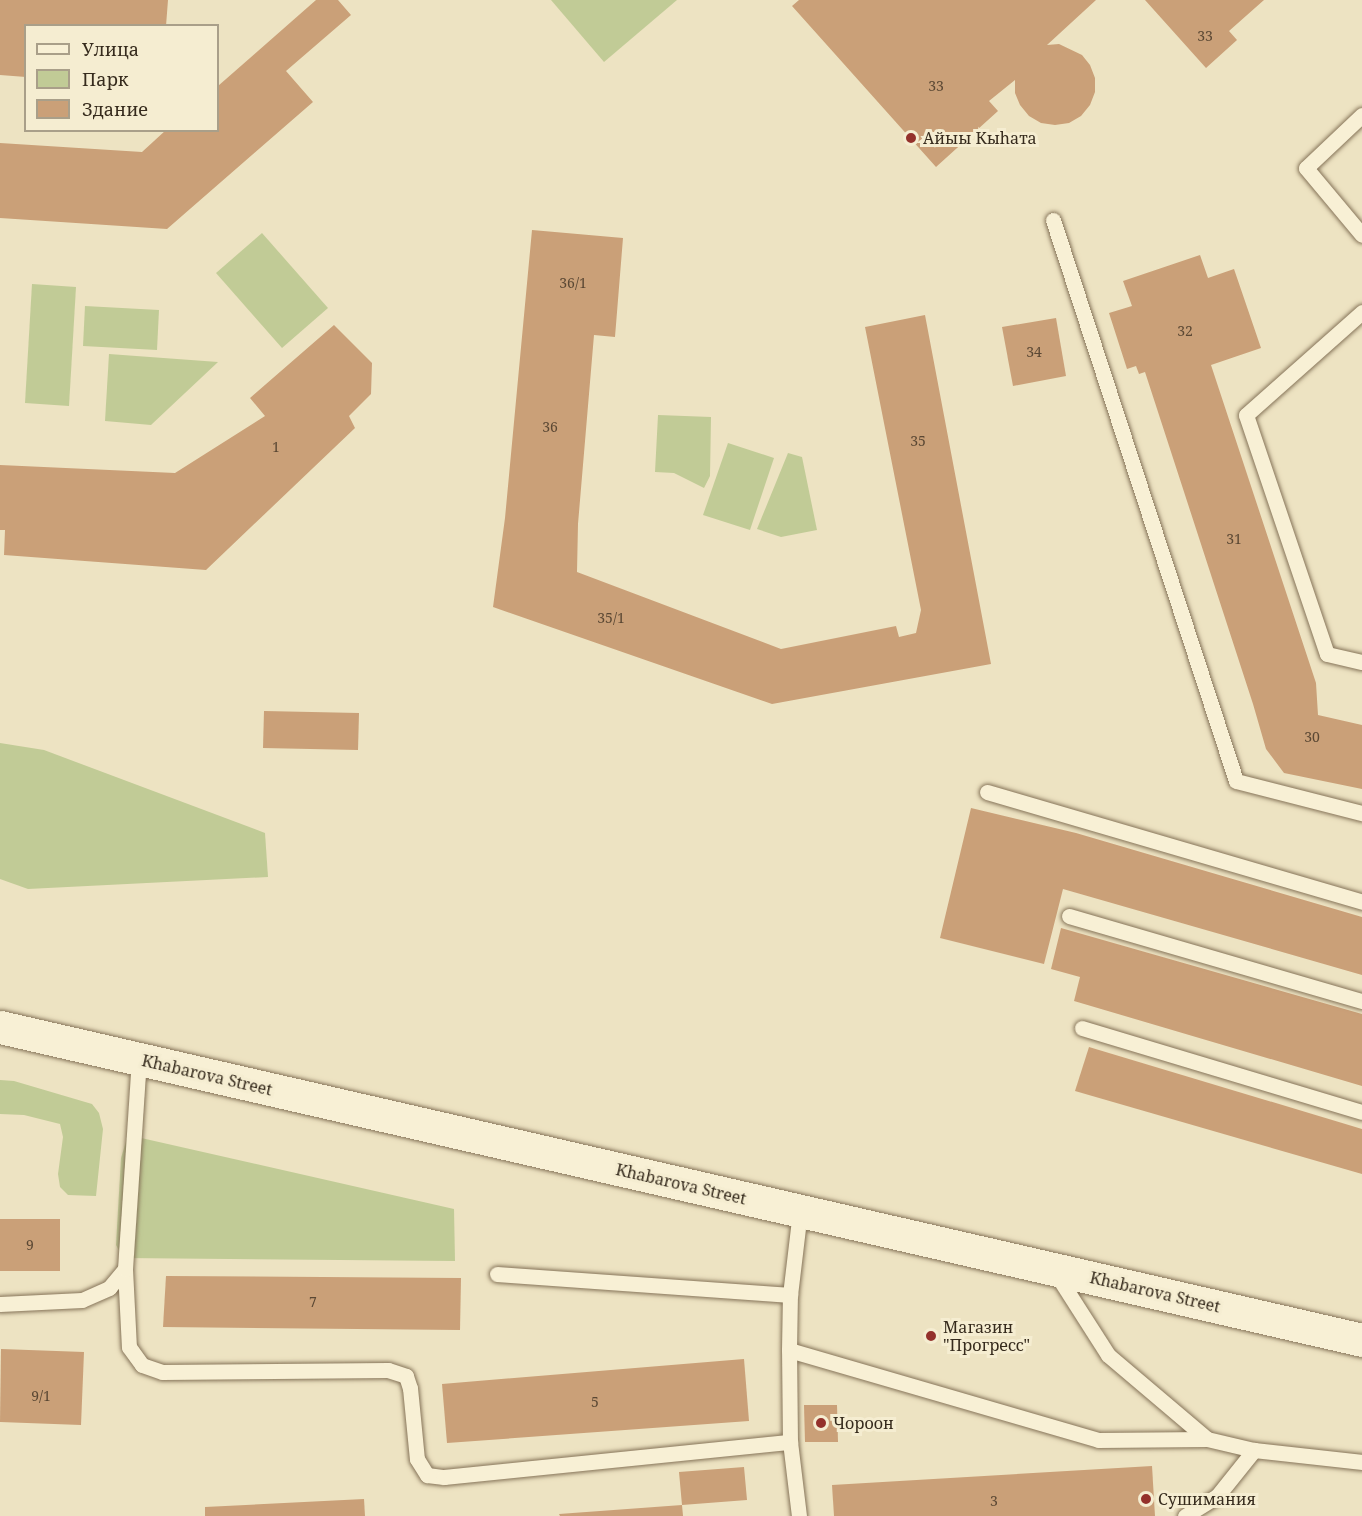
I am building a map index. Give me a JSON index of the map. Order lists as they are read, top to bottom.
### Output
{
  "streets": {
    "main road": ["Khabarova Street"]
  },
  "places": [
    "Айыы Кыhата",
    "Магазин \"Прогресс\"",
    "Чороон",
    "Сушимания"
  ],
  "house_numbers": [
    "33",
    "33",
    "36/1",
    "32",
    "34",
    "36",
    "35",
    "1",
    "31",
    "35/1",
    "30",
    "9",
    "7",
    "9/1",
    "5",
    "3"
  ],
  "legend": ["Улица", "Парк", "Здание"]
}
